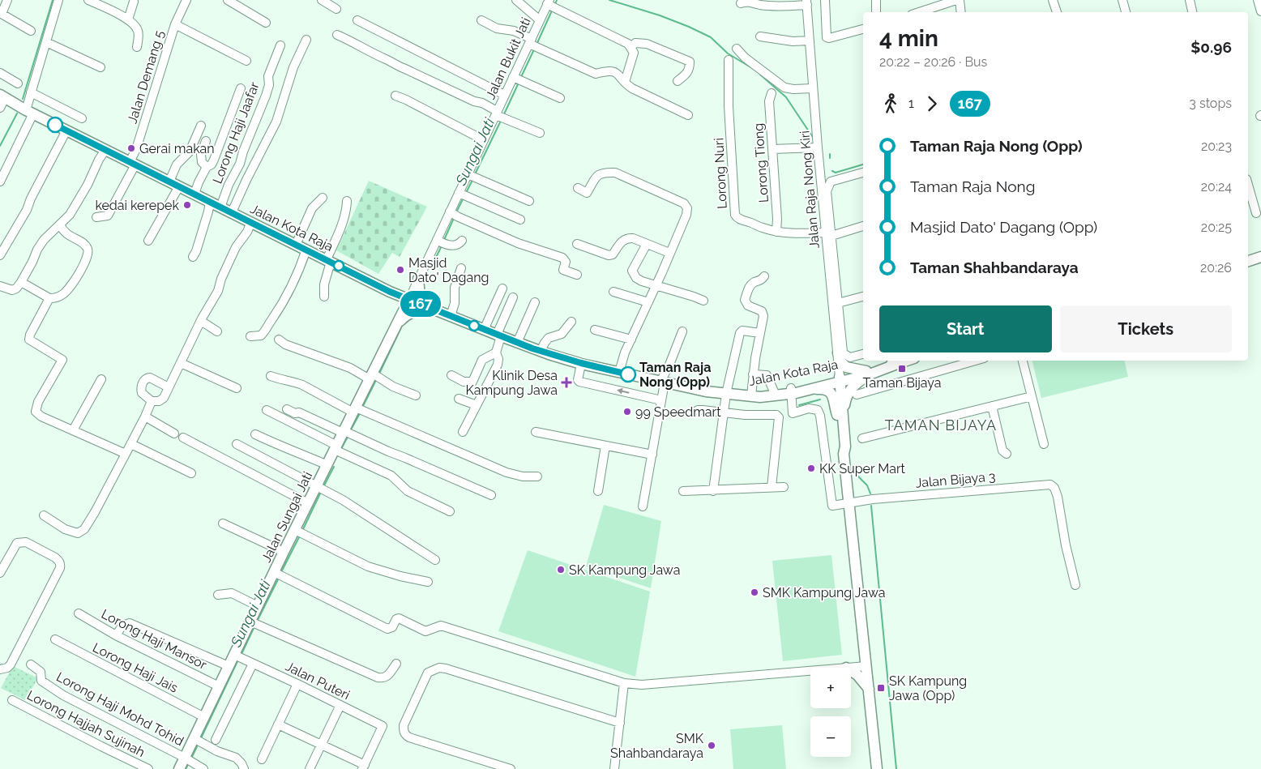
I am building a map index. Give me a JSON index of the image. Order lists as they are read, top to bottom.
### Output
{
  "streets": {
    "main road": ["Jalan Kota Raja", "Jalan Sungai Jati"],
    "street": [
      "Jalan Bukit Jati",
      "Jalan Demang 5",
      "Lorong Haji Jaafar",
      "Lorong Tiong",
      "Lorong Nuri",
      "Jalan Raja Nong Kiri",
      "Jalan Bijaya 3",
      "Lorong Haji Mansor",
      "Lorong Haji Jais",
      "Jalan Puteri",
      "Lorong Haji Mohd Tohid",
      "Lorong Hajjah Sujinah"
    ]
  },
  "crossings": [
    ["Jalan Bukit Jati", "Jalan Kota Raja"],
    ["Jalan Bukit Jati", "Jalan Sungai Jati"],
    ["Jalan Demang 5", "Jalan Kota Raja"],
    ["Lorong Haji Jaafar", "Jalan Kota Raja"],
    ["Lorong Tiong", "Lorong Nuri"],
    ["Lorong Nuri", "Jalan Raja Nong Kiri"],
    ["Jalan Raja Nong Kiri", "Jalan Kota Raja"],
    ["Jalan Kota Raja", "Jalan Bijaya 3"],
    ["Jalan Kota Raja", "Jalan Sungai Jati"],
    ["Jalan Sungai Jati", "Lorong Haji Mansor"],
    ["Jalan Sungai Jati", "Lorong Haji Jais"],
    ["Jalan Sungai Jati", "Jalan Puteri"],
    ["Jalan Sungai Jati", "Lorong Haji Mohd Tohid"]
  ],
  "districts": ["TAMAN BIJAYA"],
  "water": ["Sungai Jati"],
  "places": {
    "other": [
      "Gerai makan",
      "kedai kerepek",
      "Masjid Dato' Dagang",
      "Taman Raja Nong (Opp)",
      "99 Speedmart",
      "KK Super Mart",
      "SK Kampung Jawa",
      "SMK Kampung Jawa",
      "SMK Shahbandaraya"
    ],
    "transit": ["Taman Bijaya", "SK Kampung Jawa (Opp)"],
    "health": ["Klinik Desa Kampung Jawa"]
  },
  "lines": ["bus line 167"],
  "page": {
    "on_map": "167",
    "heading": ["4 min", "20:22 – 20:26 · Bus", "$0.96"],
    "legs": ["1", "167", "3 stops"],
    "list": [
      {
        "name": "Taman Raja Nong (Opp)",
        "value": "20:23"
      },
      {
        "name": "Taman Raja Nong",
        "value": "20:24"
      },
      {
        "name": "Masjid Dato' Dagang (Opp)",
        "value": "20:25"
      },
      {
        "name": "Taman Shahbandaraya",
        "value": "20:26"
      }
    ],
    "buttons": ["Start", "Tickets"],
    "map_buttons": ["+", "−"]
  }
}
